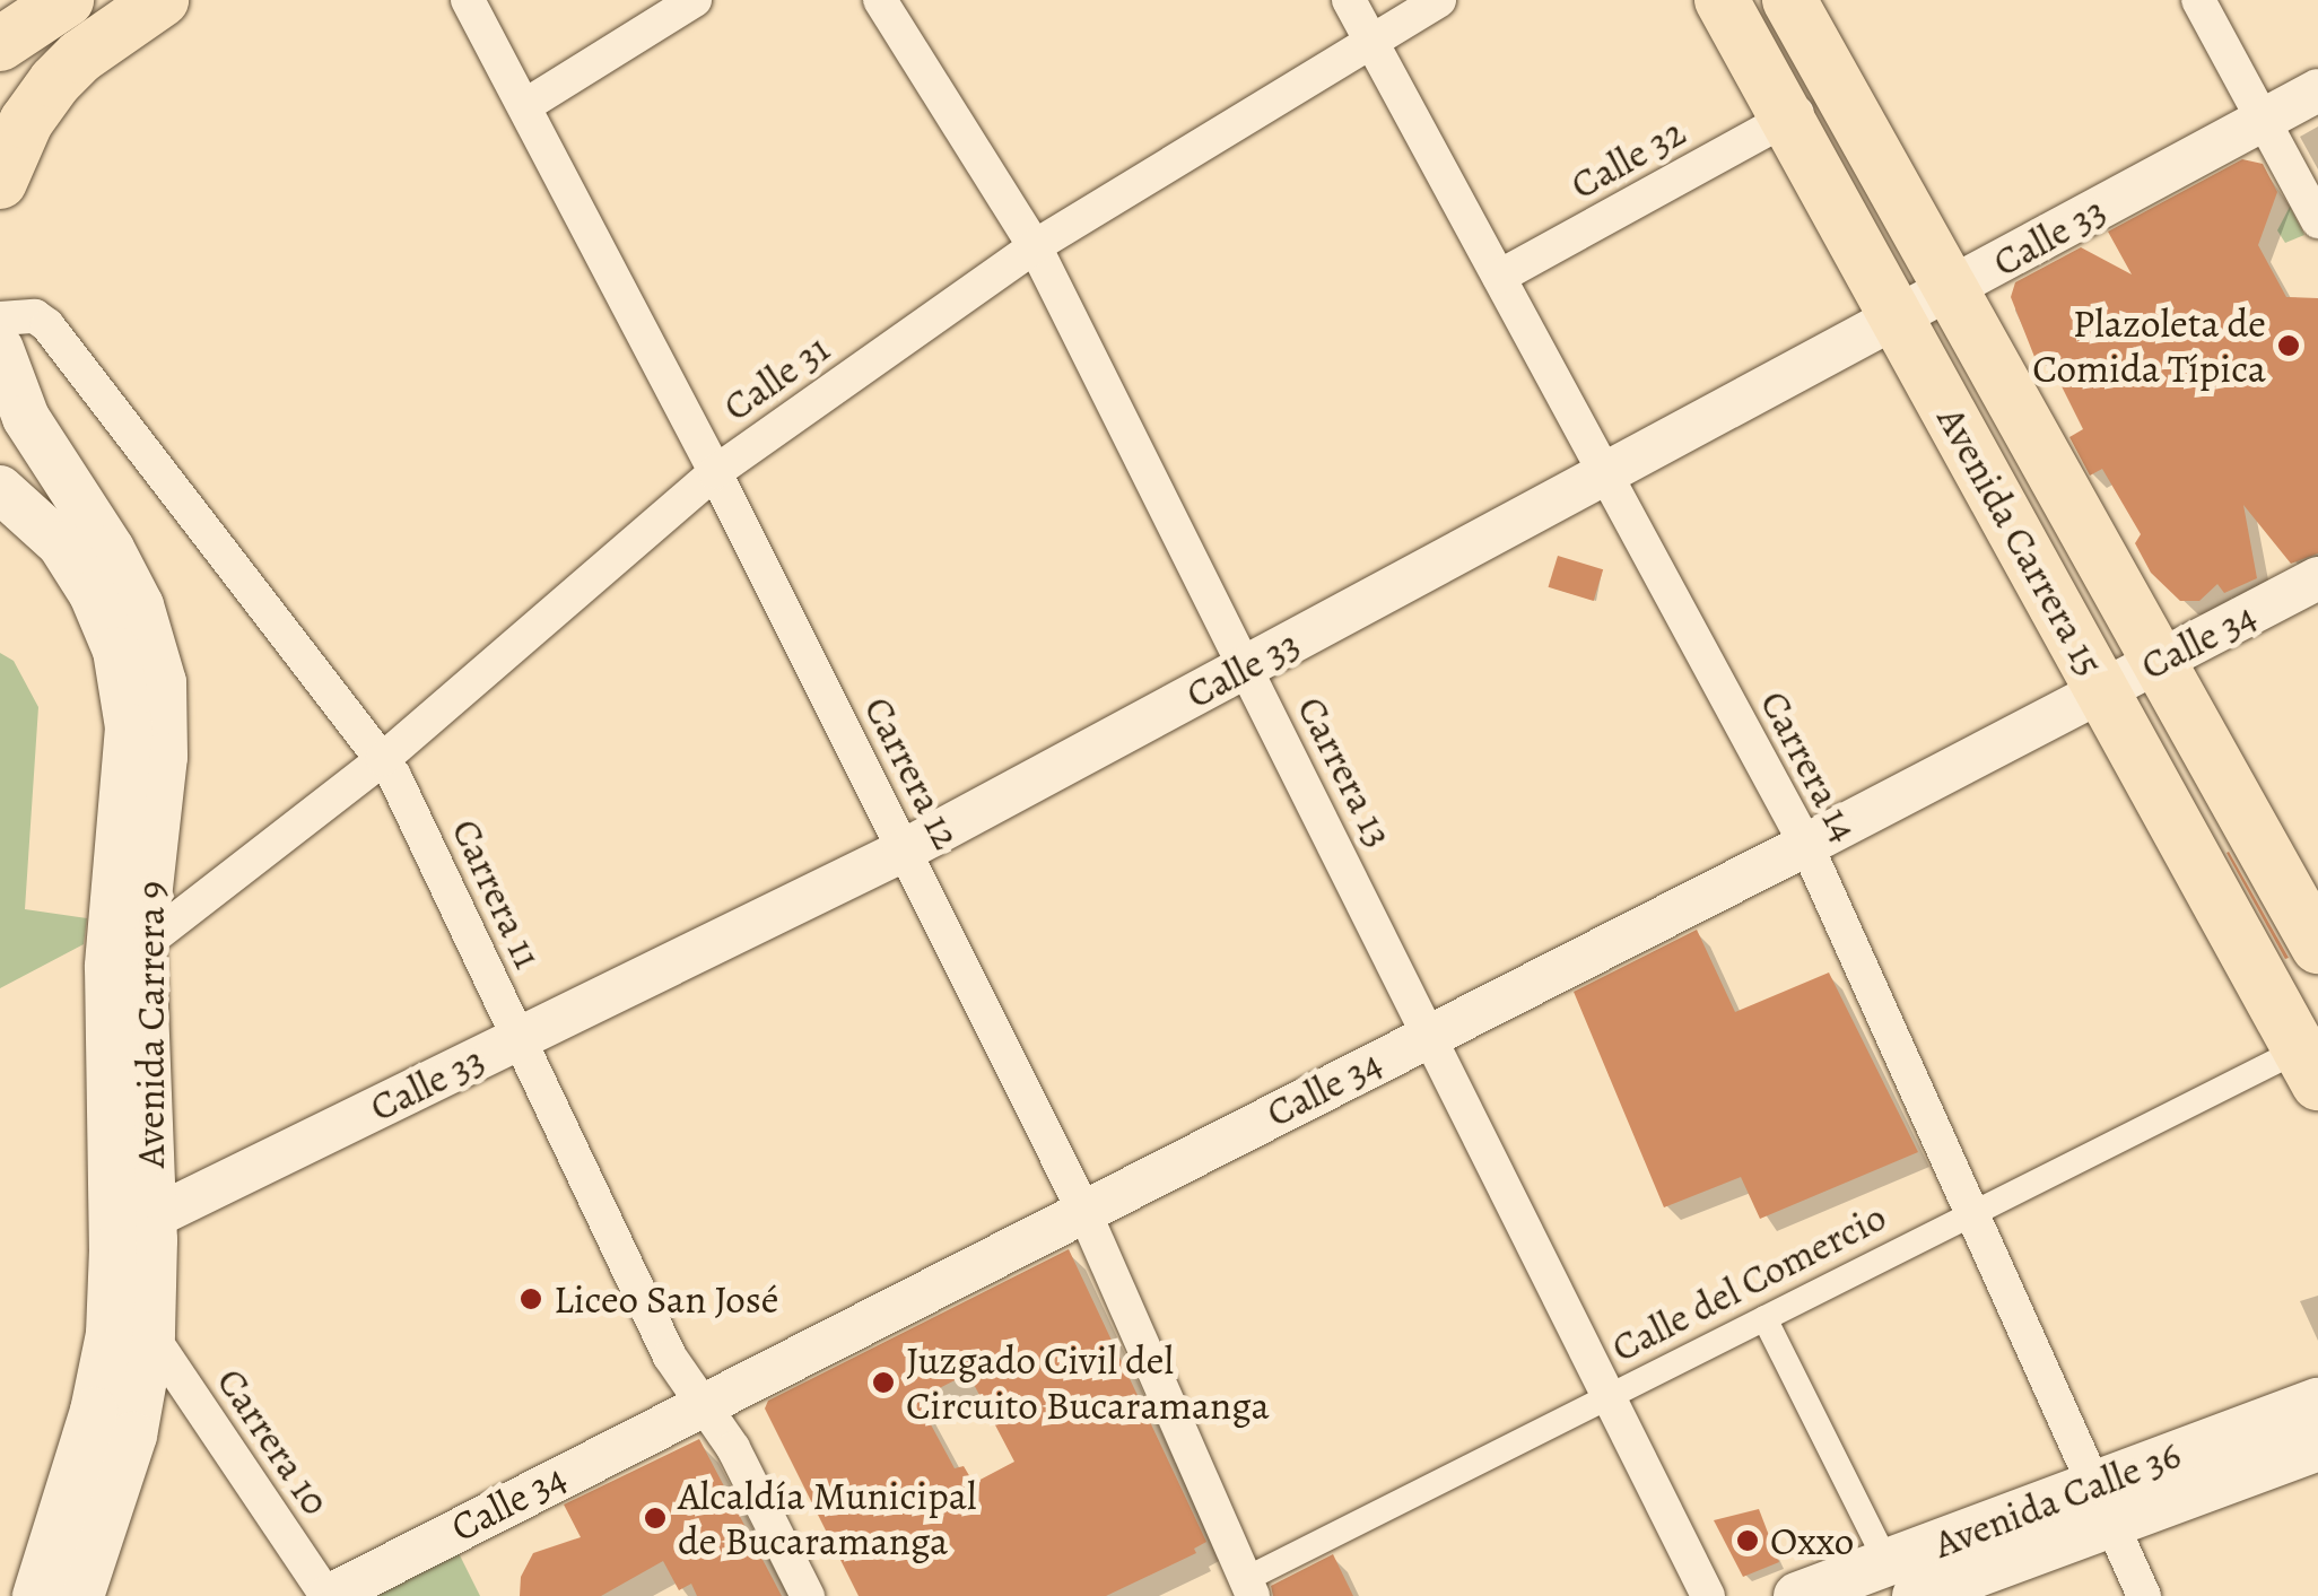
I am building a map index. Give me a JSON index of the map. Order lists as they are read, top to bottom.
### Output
{
  "streets": {
    "main road": ["Avenida Carrera 15", "Avenida Carrera 9", "Avenida Calle 36"],
    "street": [
      "Calle 32",
      "Calle 33",
      "Calle 31",
      "Calle 34",
      "Carrera 14",
      "Carrera 13",
      "Carrera 12",
      "Carrera 11",
      "Calle del Comercio",
      "Carrera 10"
    ]
  },
  "crossings": [
    ["Calle 32", "Avenida Carrera 15"],
    ["Calle 32", "Carrera 14"],
    ["Calle 33", "Avenida Carrera 15"],
    ["Calle 33", "Carrera 14"],
    ["Calle 33", "Carrera 13"],
    ["Calle 33", "Carrera 12"],
    ["Calle 33", "Carrera 11"],
    ["Calle 33", "Avenida Carrera 9"],
    ["Calle 31", "Carrera 14"],
    ["Calle 31", "Carrera 13"],
    ["Calle 31", "Carrera 12"],
    ["Calle 31", "Carrera 11"],
    ["Calle 31", "Avenida Carrera 9"],
    ["Avenida Carrera 15", "Calle 34"],
    ["Avenida Carrera 15", "Calle del Comercio"],
    ["Calle 34", "Carrera 14"],
    ["Calle 34", "Carrera 13"],
    ["Calle 34", "Carrera 12"],
    ["Calle 34", "Carrera 11"],
    ["Calle 34", "Carrera 10"],
    ["Carrera 14", "Calle del Comercio"],
    ["Carrera 14", "Avenida Calle 36"],
    ["Carrera 13", "Calle del Comercio"],
    ["Carrera 12", "Calle del Comercio"],
    ["Avenida Carrera 9", "Carrera 10"]
  ],
  "places": [
    "Plazoleta de Comida Típica",
    "Liceo San José",
    "Juzgado Civil del Circuito Bucaramanga",
    "Alcaldía Municipal de Bucaramanga",
    "Oxxo"
  ]
}
